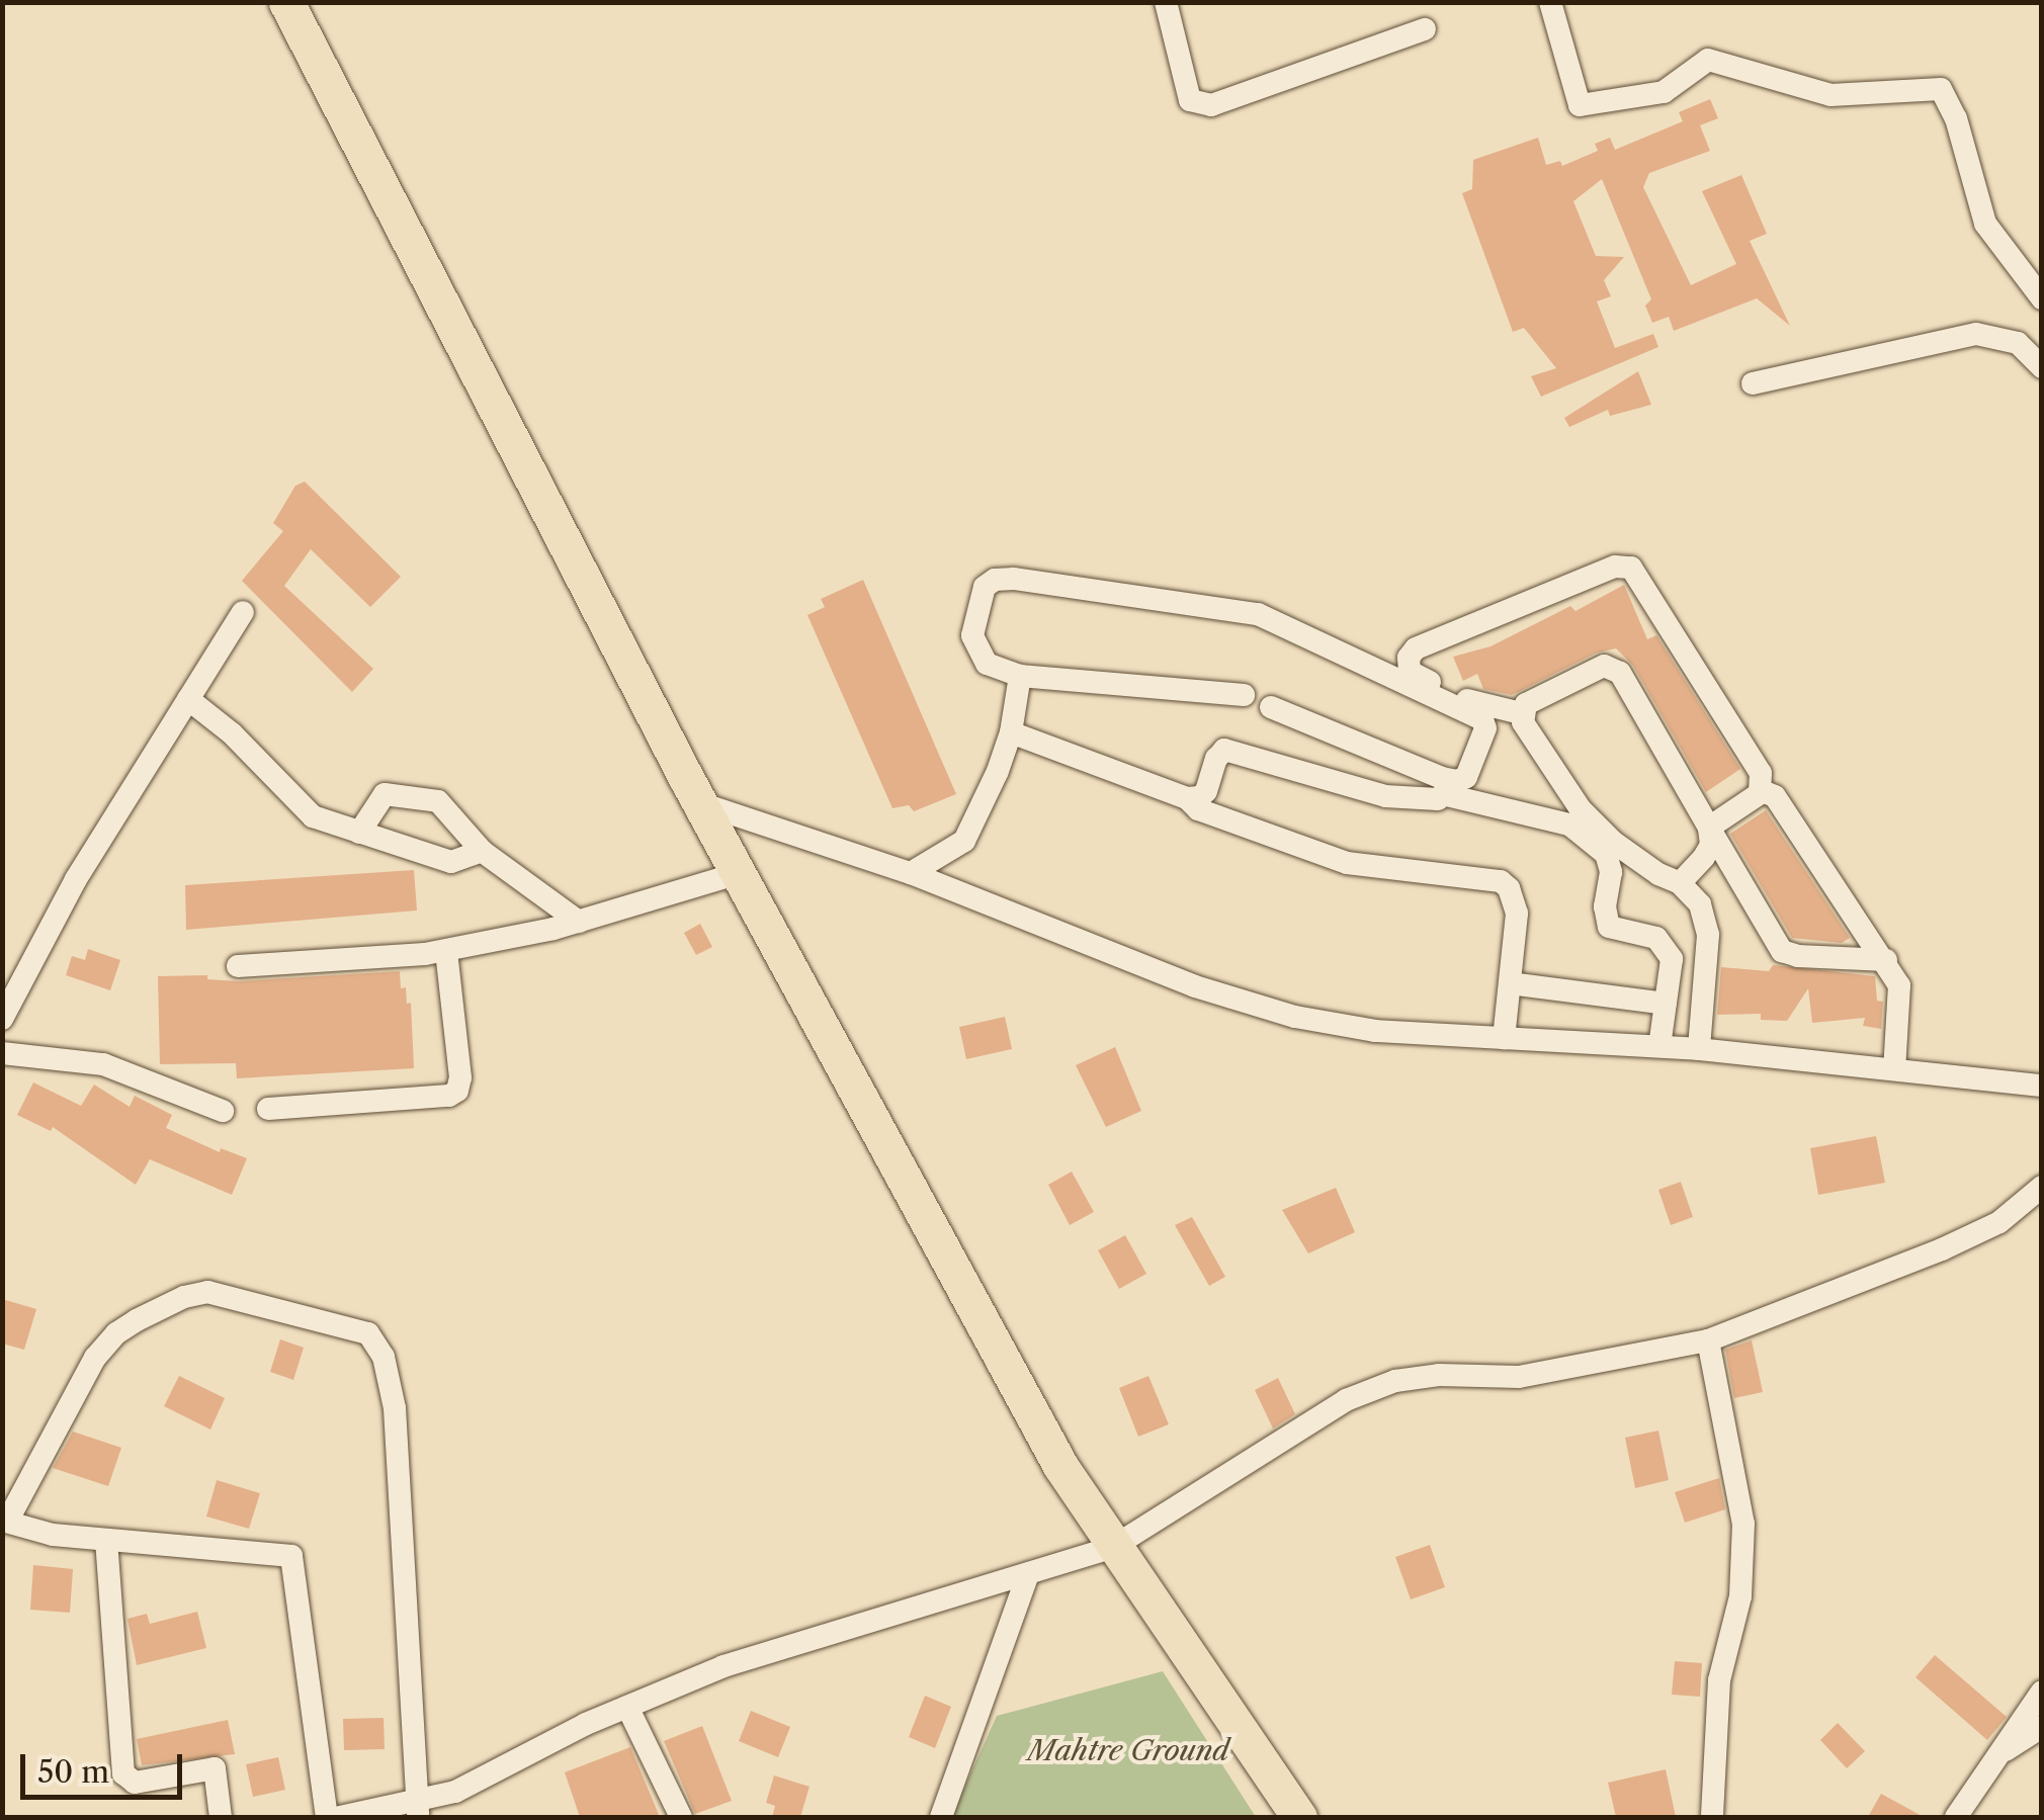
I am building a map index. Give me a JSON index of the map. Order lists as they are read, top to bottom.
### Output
{
  "parks": ["Mahtre Ground"],
  "scale_bar": "50 m"
}
